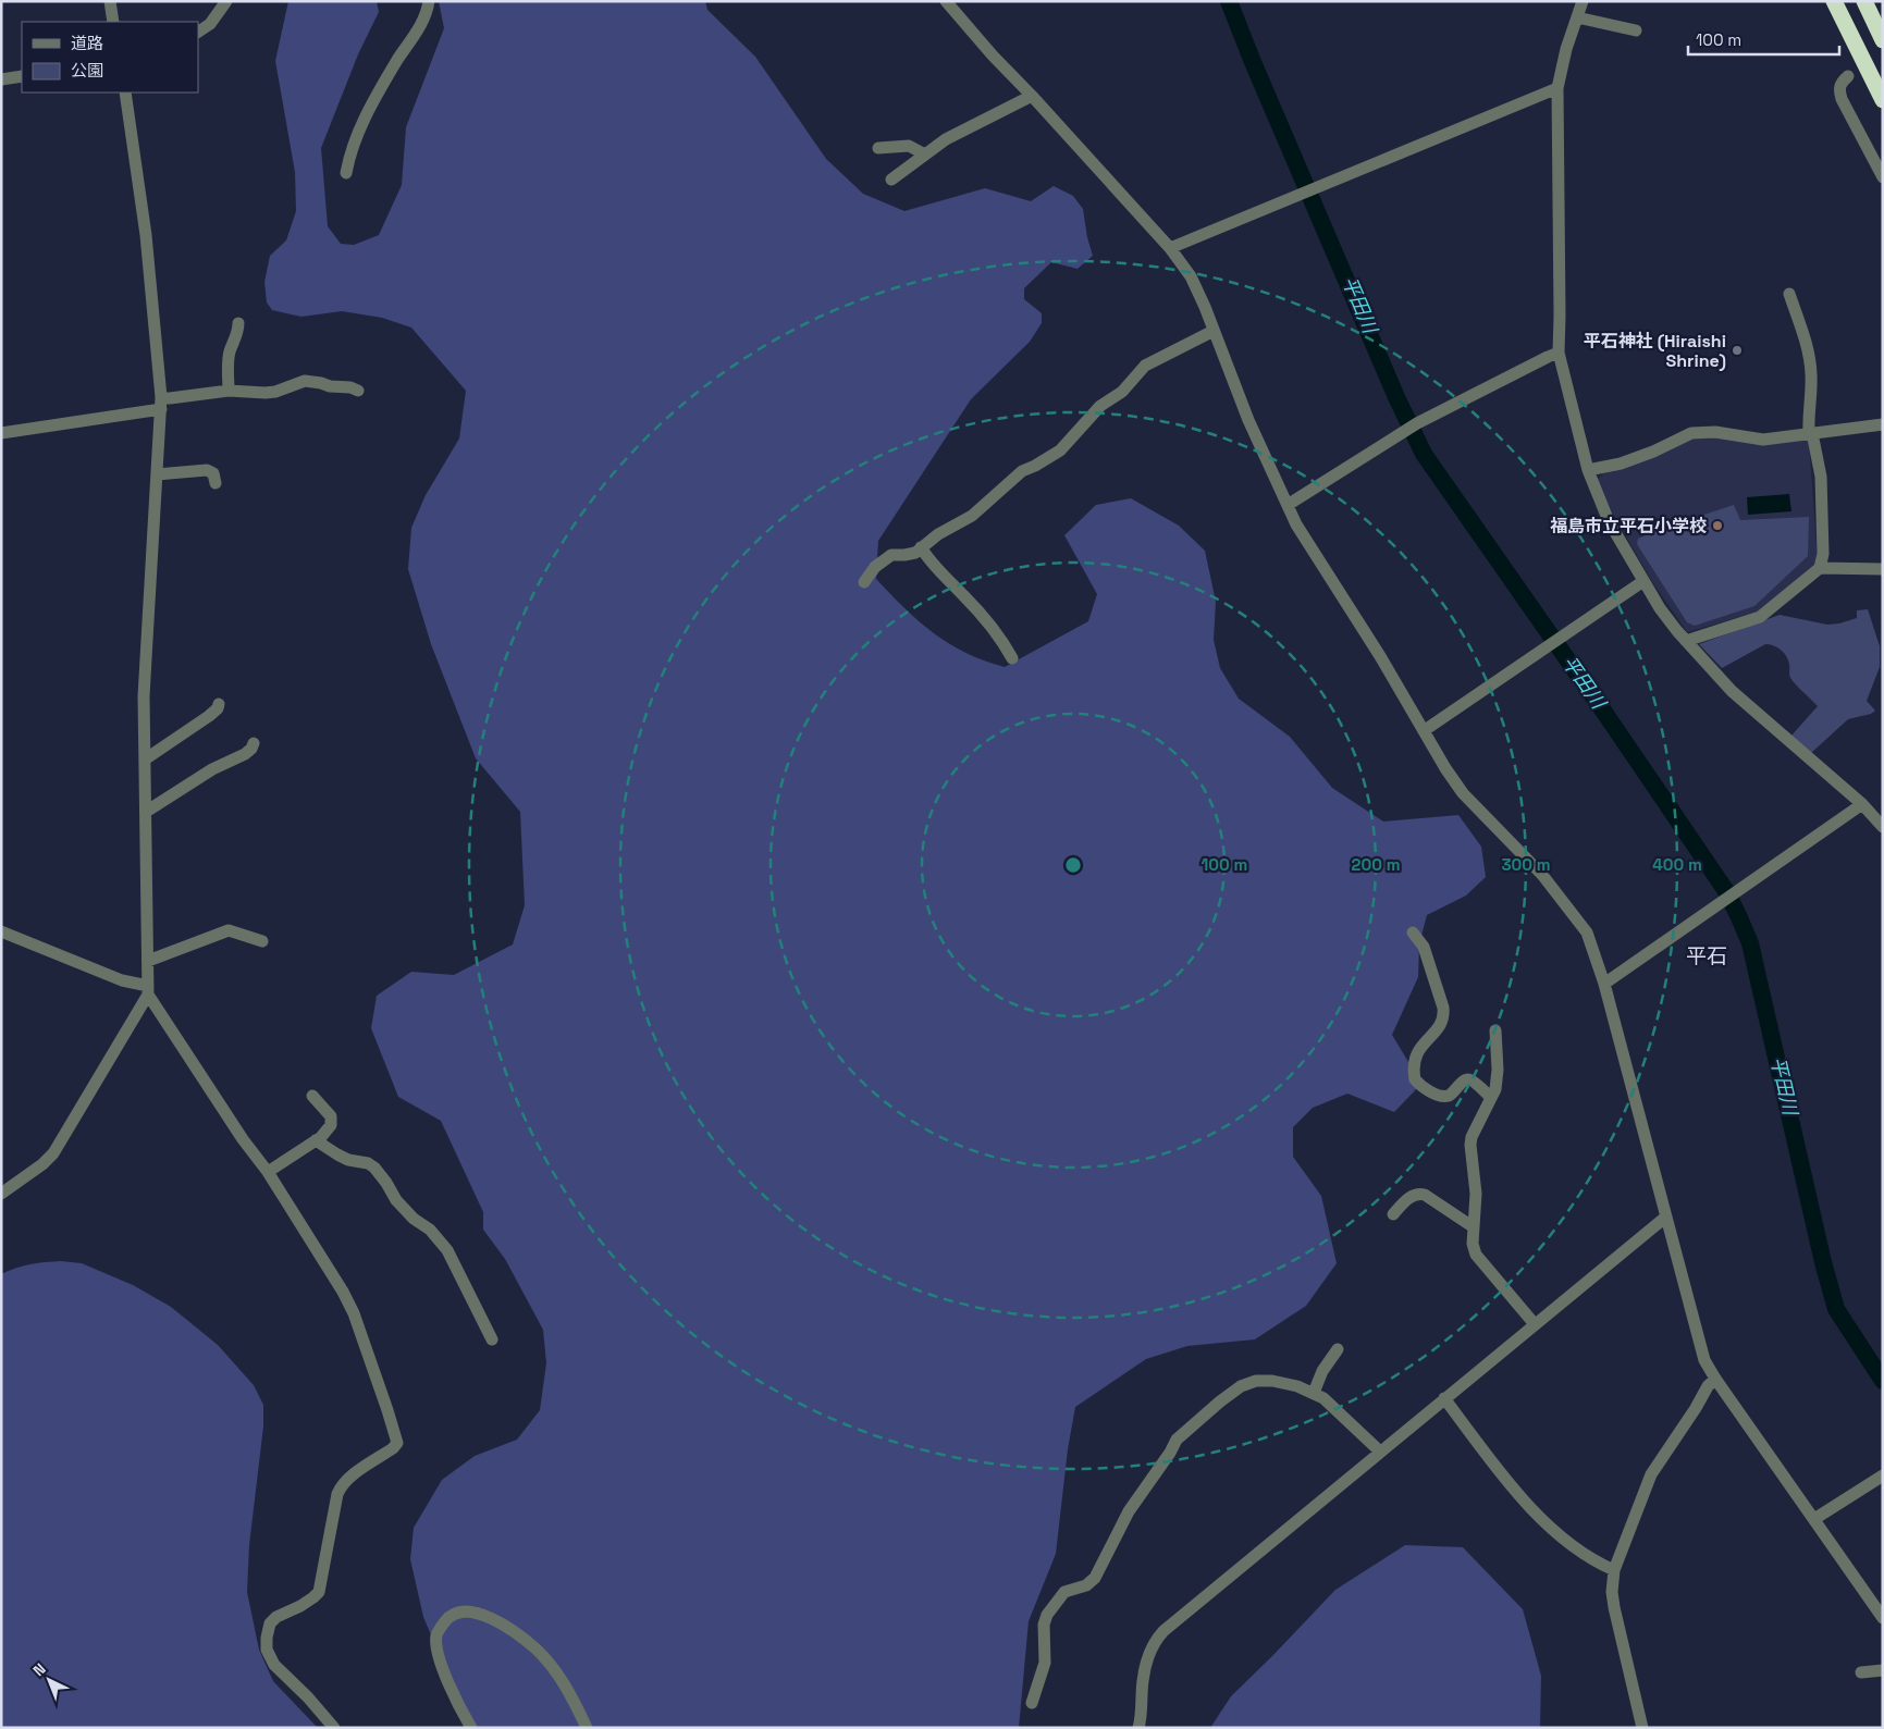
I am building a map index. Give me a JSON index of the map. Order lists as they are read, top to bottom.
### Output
{
  "districts": ["平石"],
  "water": ["平田川"],
  "places": ["平石神社 (Hiraishi Shrine)", "福島市立平石小学校"],
  "legend": ["道路", "公園"],
  "scale_bar": "100 m",
  "north": "top left",
  "rings": [
    "100 m",
    "200 m",
    "300 m",
    "400 m"
  ]
}
